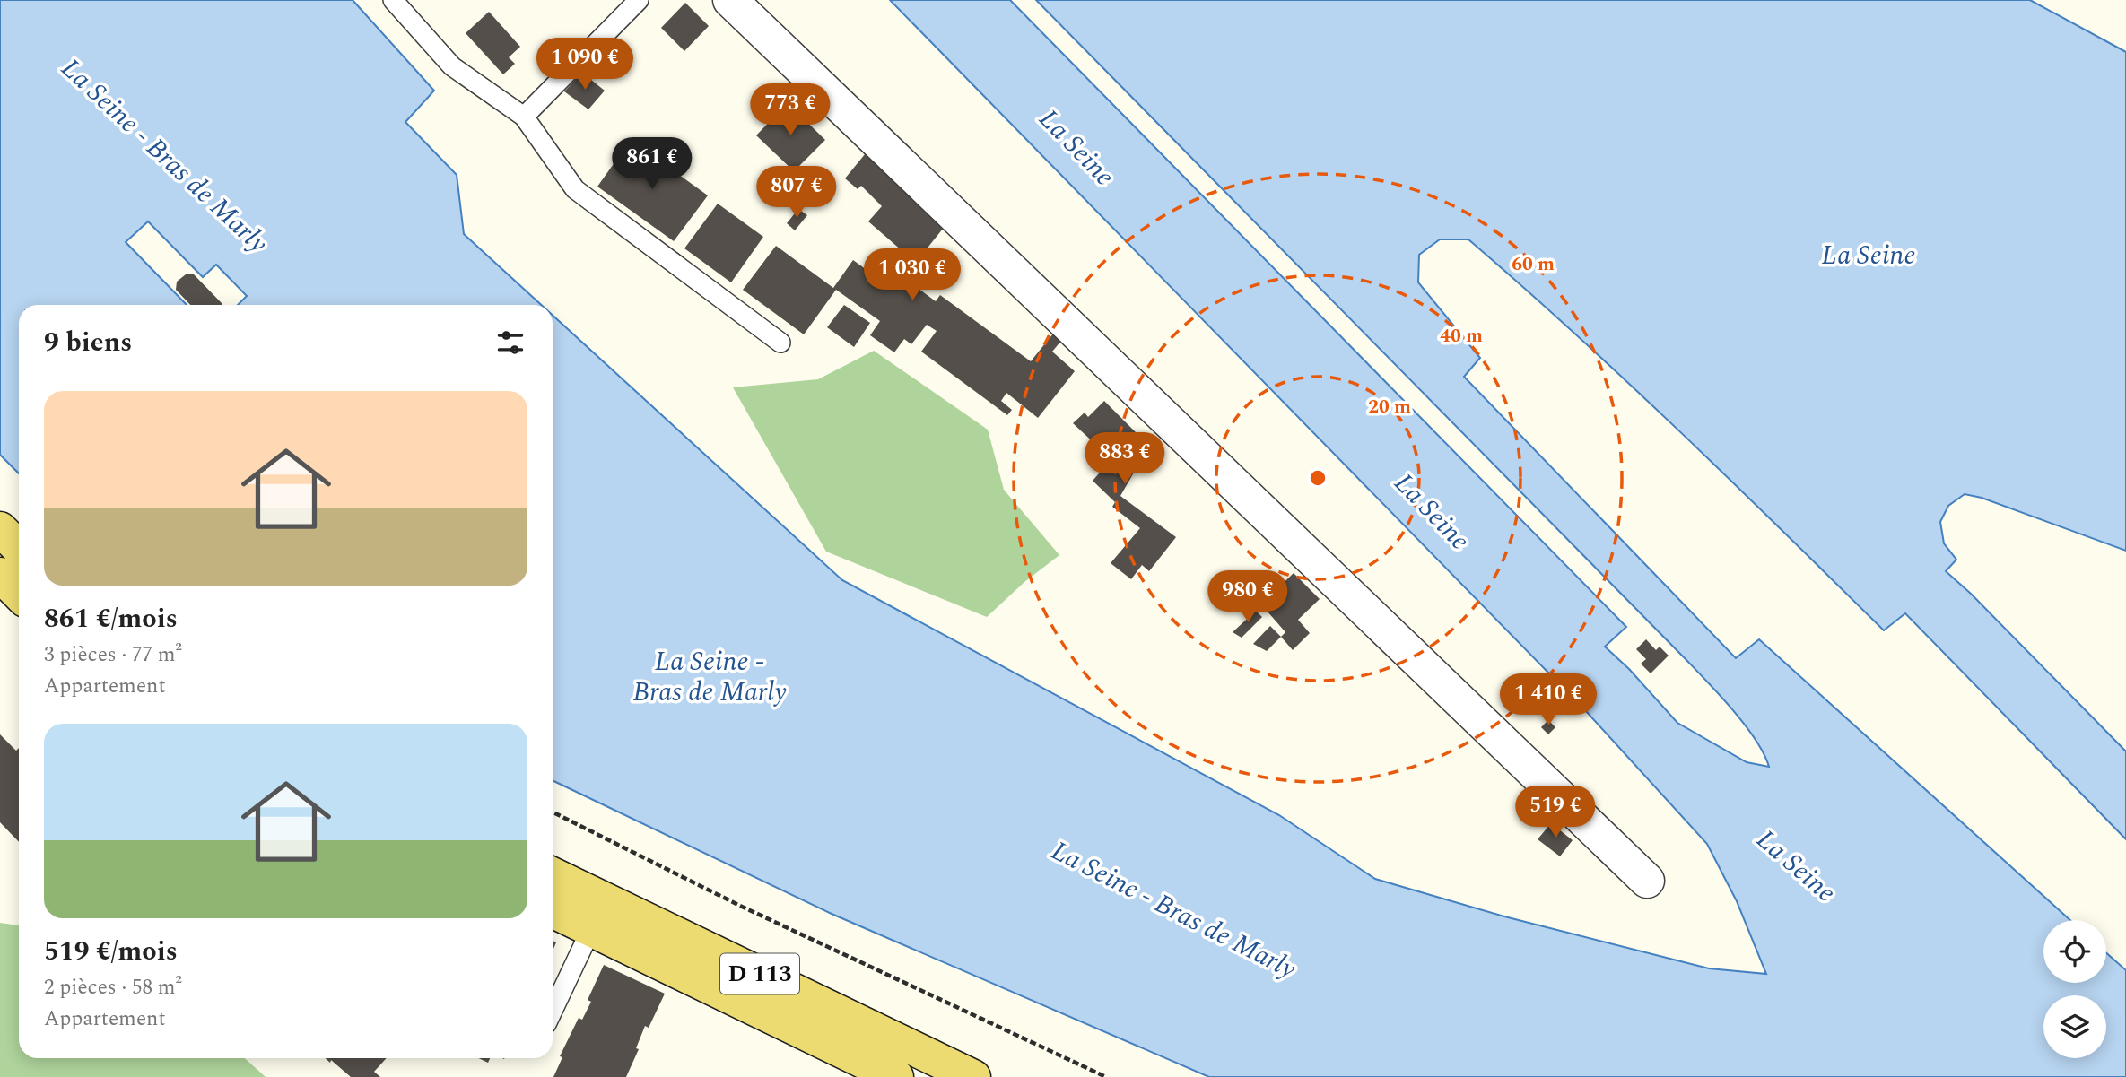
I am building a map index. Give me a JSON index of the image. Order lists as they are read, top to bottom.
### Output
{
  "streets": {
    "main road": ["D 113"]
  },
  "water": ["La Seine", "La Seine - Bras de Marly"],
  "page": {
    "price": [
      "1 090 €",
      "773 €",
      "861 €",
      "807 €",
      "1 030 €",
      "883 €",
      "980 €",
      "1 410 €",
      "519 €"
    ],
    "heading": "9 biens",
    "list": [
      {
        "name": "861 €/mois",
        "note": "3 pièces · 77 m² · Appartement"
      },
      {
        "name": "519 €/mois",
        "note": "2 pièces · 58 m² · Appartement"
      }
    ]
  },
  "rings": ["60 m", "40 m", "20 m"]
}
